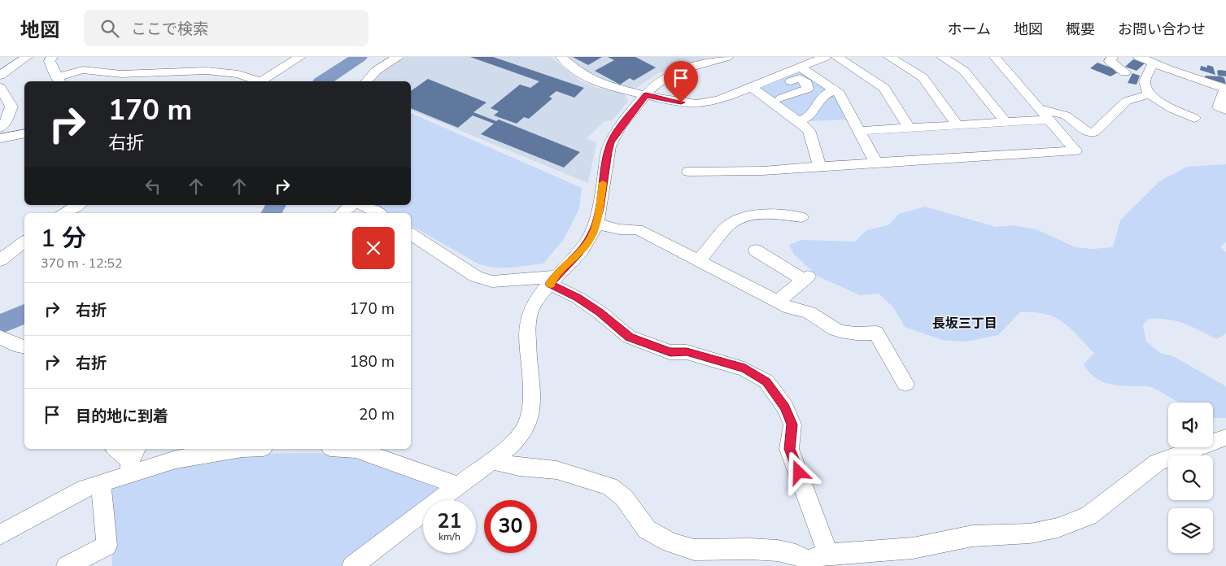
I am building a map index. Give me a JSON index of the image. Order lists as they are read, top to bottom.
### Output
{
  "districts": ["長坂三丁目"],
  "page": {
    "header": "地図",
    "search": "ここで検索",
    "nav": [
      "ホーム",
      "地図",
      "概要",
      "お問い合わせ"
    ],
    "turn": ["170 m", "右折"],
    "heading": ["1 分", "370 m · 12:52"],
    "list": [
      {
        "name": "右折",
        "value": "170 m"
      },
      {
        "name": "右折",
        "value": "180 m"
      },
      {
        "name": "目的地に到着",
        "value": "20 m"
      }
    ],
    "speed": "21 km/h",
    "limit": "30"
  }
}
